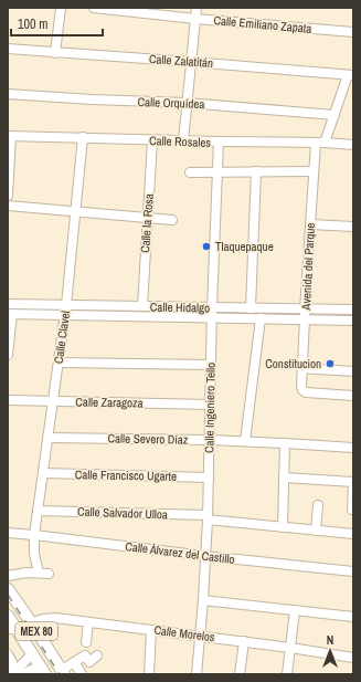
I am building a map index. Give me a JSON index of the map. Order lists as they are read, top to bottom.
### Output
{
  "streets": {
    "main road": ["MEX 80"],
    "street": [
      "Calle Emiliano Zapata",
      "Calle Zalatitán",
      "Calle Orquídea",
      "Calle Rosales",
      "Calle la Rosa",
      "Avenida del Parque",
      "Calle Hidalgo",
      "Calle Clavel",
      "Calle Zaragoza",
      "Calle Ingeniero Tello",
      "Calle Severo Díaz",
      "Calle Francisco Ugarte",
      "Calle Salvador Ulloa",
      "Calle Álvarez del Castillo",
      "Calle Morelos"
    ]
  },
  "crossings": [
    ["Calle Zalatitán", "Avenida del Parque"],
    ["Calle Orquídea", "Avenida del Parque"],
    ["Calle Rosales", "Calle la Rosa"],
    ["Calle Rosales", "Avenida del Parque"],
    ["Calle Rosales", "Calle Clavel"],
    ["Calle Rosales", "Calle Ingeniero Tello"],
    ["Calle la Rosa", "Calle Hidalgo"],
    ["Avenida del Parque", "Calle Hidalgo"],
    ["Calle Hidalgo", "Calle Clavel"],
    ["Calle Hidalgo", "Calle Ingeniero Tello"],
    ["Calle Clavel", "Calle Zaragoza"],
    ["Calle Clavel", "Calle Severo Díaz"],
    ["Calle Clavel", "Calle Francisco Ugarte"],
    ["Calle Clavel", "Calle Salvador Ulloa"],
    ["Calle Clavel", "Calle Álvarez del Castillo"],
    ["Calle Zaragoza", "Calle Ingeniero Tello"],
    ["Calle Ingeniero Tello", "Calle Severo Díaz"],
    ["Calle Ingeniero Tello", "Calle Francisco Ugarte"],
    ["Calle Ingeniero Tello", "Calle Salvador Ulloa"],
    ["Calle Ingeniero Tello", "Calle Álvarez del Castillo"],
    ["Calle Ingeniero Tello", "Calle Morelos"],
    ["MEX 80", "Calle Morelos"]
  ],
  "places": ["Tlaquepaque", "Constitucion"],
  "scale_bar": "100 m",
  "north": "top"
}
